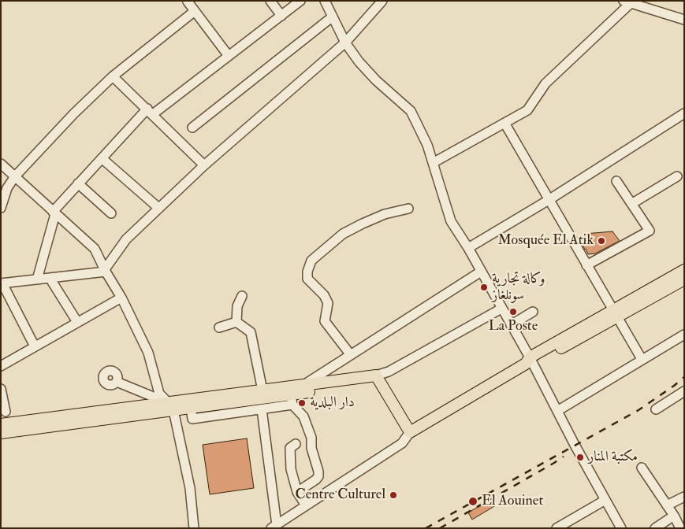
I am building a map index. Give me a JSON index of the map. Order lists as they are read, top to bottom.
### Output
{
  "places": [
    "Mosquée El Atik",
    "وكالة تجارية سونلغاز",
    "La Poste",
    "دار البلدية",
    "مكتبة المنار",
    "Centre Culturel",
    "El Aouinet"
  ]
}
